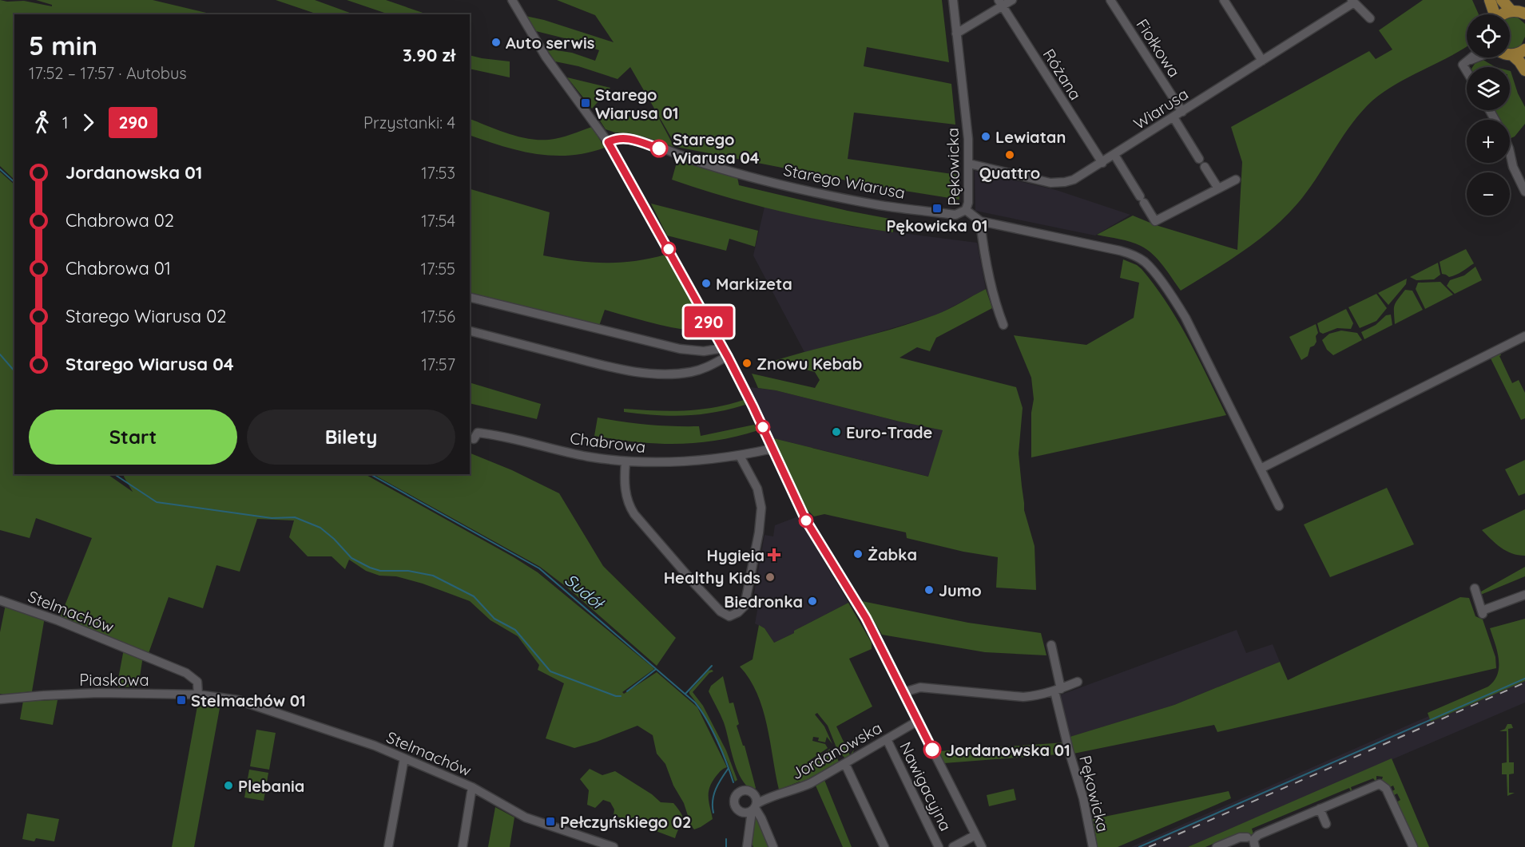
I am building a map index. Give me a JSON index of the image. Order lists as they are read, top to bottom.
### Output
{
  "streets": {
    "street": [
      "Fiołkowa",
      "Różana",
      "Wiarusa",
      "Pękowicka",
      "Starego Wiarusa",
      "Chabrowa",
      "Stelmachów",
      "Piaskowa",
      "Jordanowska",
      "Nawigacyjna"
    ]
  },
  "crossings": [
    ["Fiołkowa", "Wiarusa"],
    ["Różana", "Wiarusa"],
    ["Wiarusa", "Pękowicka"],
    ["Pękowicka", "Starego Wiarusa"],
    ["Stelmachów", "Piaskowa"],
    ["Jordanowska", "Nawigacyjna"]
  ],
  "water": ["Sudół"],
  "places": {
    "other": [
      "Auto serwis",
      "Lewiatan",
      "Starego Wiarusa 04",
      "Quattro",
      "Markizeta",
      "Znowu Kebab",
      "Euro-Trade",
      "Żabka",
      "Healthy Kids",
      "Jumo",
      "Biedronka",
      "Jordanowska 01",
      "Plebania"
    ],
    "transit": [
      "Starego Wiarusa 01",
      "Pękowicka 01",
      "Stelmachów 01",
      "Pełczyńskiego 02"
    ],
    "health": ["Hygieia"]
  },
  "lines": ["bus line 290"],
  "page": {
    "on_map": "290",
    "map_buttons": ["+", "−"],
    "heading": ["5 min", "17:52 – 17:57 · Autobus", "3.90 zł"],
    "legs": ["1", "290", "Przystanki: 4"],
    "list": [
      {
        "name": "Jordanowska 01",
        "value": "17:53"
      },
      {
        "name": "Chabrowa 02",
        "value": "17:54"
      },
      {
        "name": "Chabrowa 01",
        "value": "17:55"
      },
      {
        "name": "Starego Wiarusa 02",
        "value": "17:56"
      },
      {
        "name": "Starego Wiarusa 04",
        "value": "17:57"
      }
    ],
    "buttons": ["Start", "Bilety"]
  }
}
